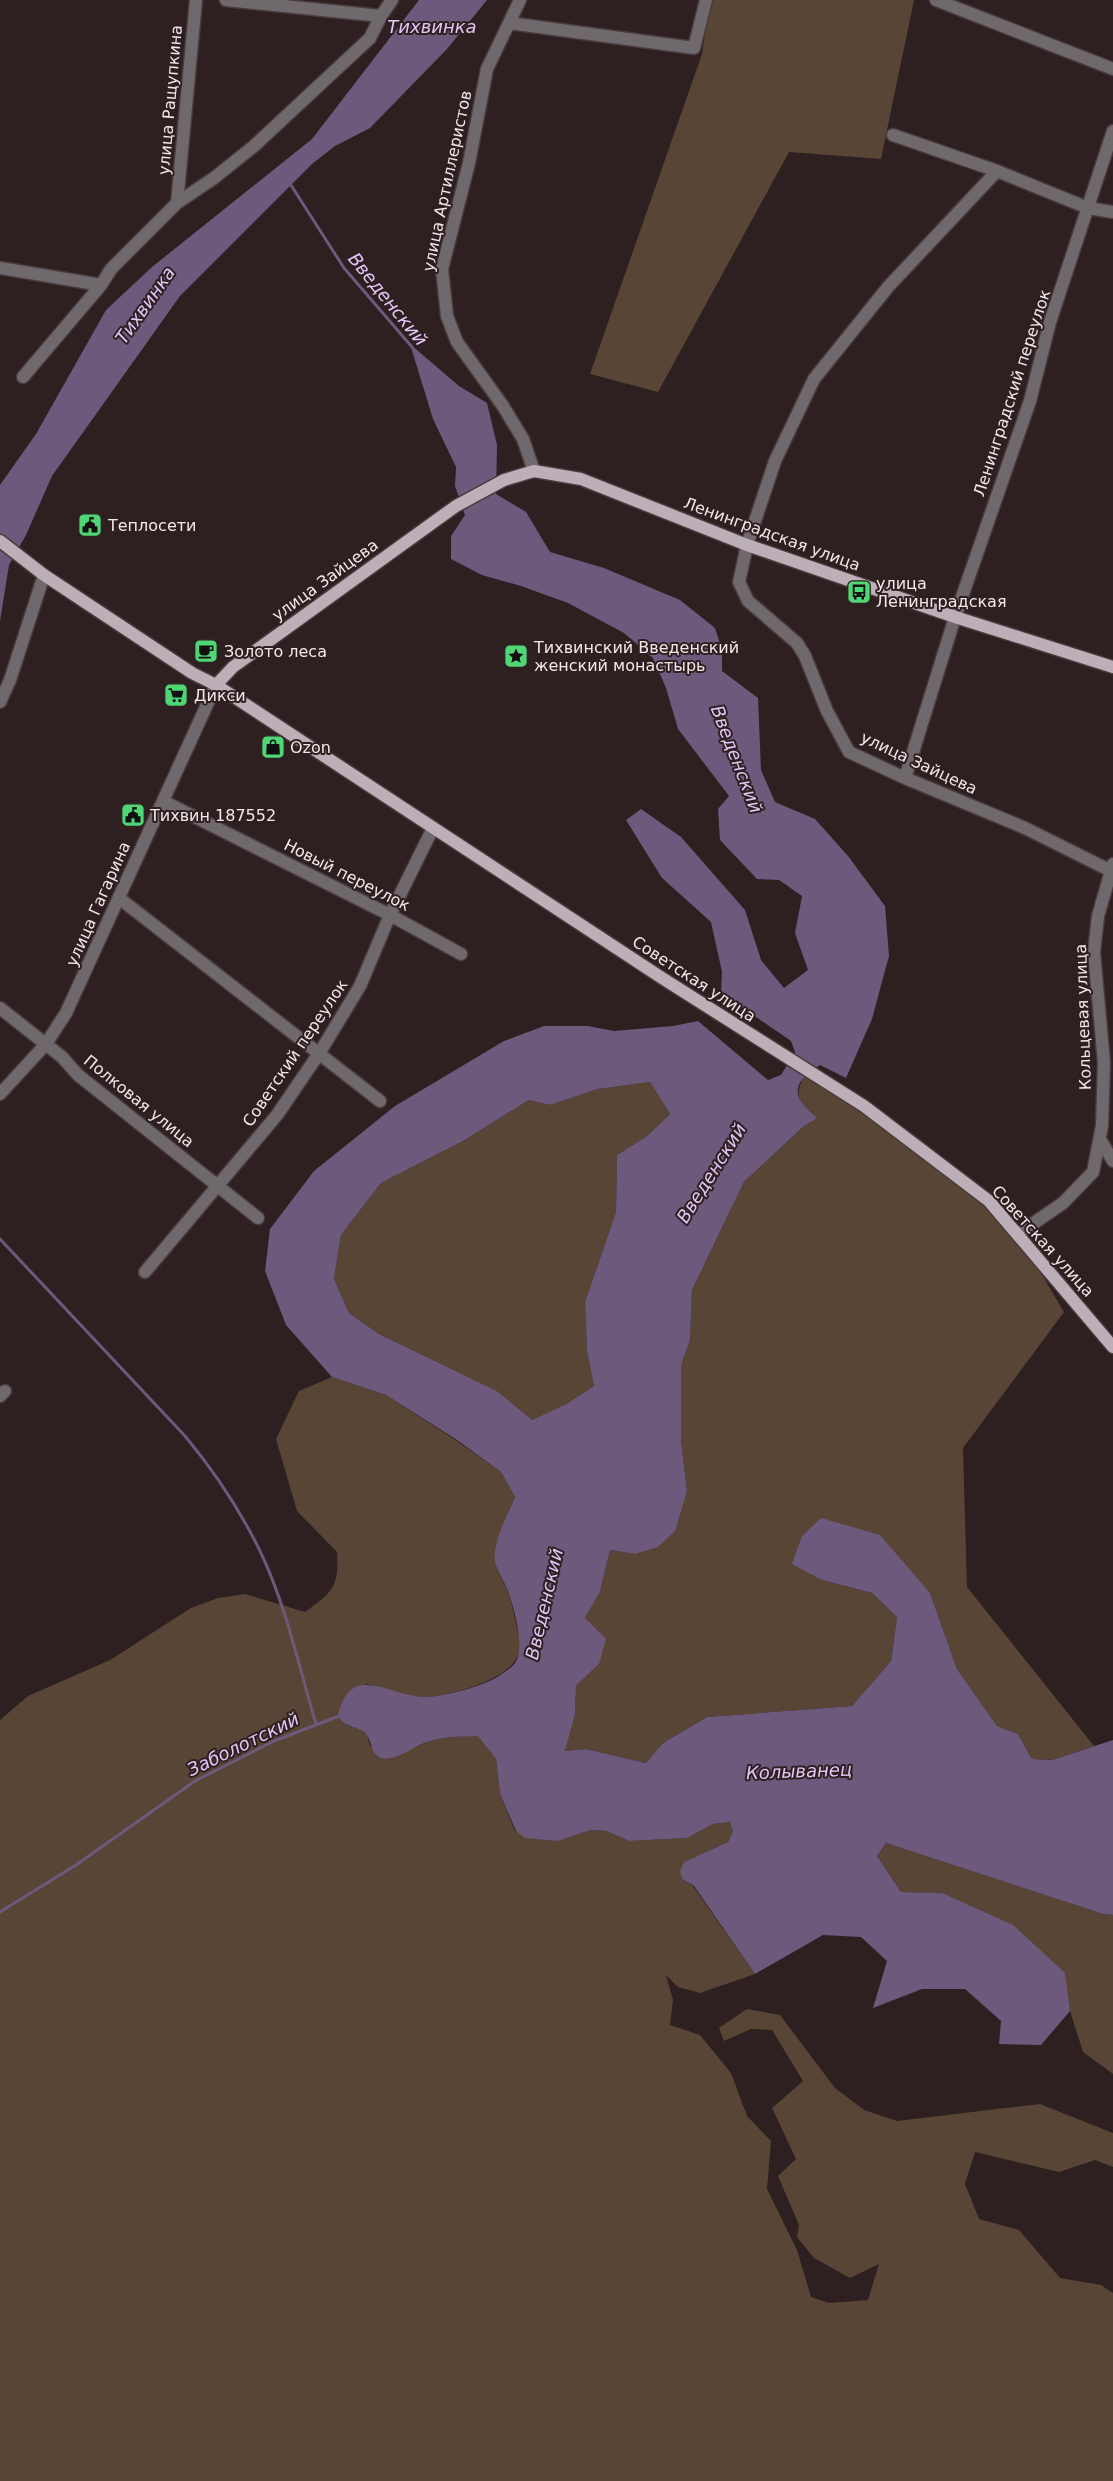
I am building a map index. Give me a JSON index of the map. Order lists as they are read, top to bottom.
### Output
{
  "streets": {
    "main road": ["Ленинградская улица", "улица Зайцева", "Советская улица"],
    "street": [
      "улица Ращупкина",
      "улица Артиллеристов",
      "Ленинградский переулок",
      "Новый переулок",
      "улица Гагарина",
      "Кольцевая улица",
      "Советский переулок",
      "Полковая улица"
    ]
  },
  "crossings": [
    ["улица Артиллеристов", "Ленинградская улица"],
    ["Ленинградский переулок", "Ленинградская улица"],
    ["Ленинградский переулок", "улица Зайцева"],
    ["Ленинградская улица", "улица Зайцева"],
    ["улица Зайцева", "улица Гагарина"],
    ["улица Зайцева", "Советская улица"],
    ["улица Зайцева", "Кольцевая улица"],
    ["Новый переулок", "улица Гагарина"],
    ["Новый переулок", "Советский переулок"],
    ["улица Гагарина", "Советская улица"],
    ["улица Гагарина", "Полковая улица"],
    ["Советская улица", "Кольцевая улица"],
    ["Советская улица", "Советский переулок"],
    ["Советский переулок", "Полковая улица"]
  ],
  "water": [
    "Тихвинка",
    "Введенский",
    "Заболотский",
    "Колыванец"
  ],
  "places": {
    "public building": ["Теплосети", "Тихвин 187552"],
    "bus stop": ["улица Ленинградская"],
    "cafe": ["Золото леса"],
    "place": ["Тихвинский Введенский женский монастырь"],
    "supermarket": ["Дикси"],
    "shop": ["Ozon"]
  }
}
